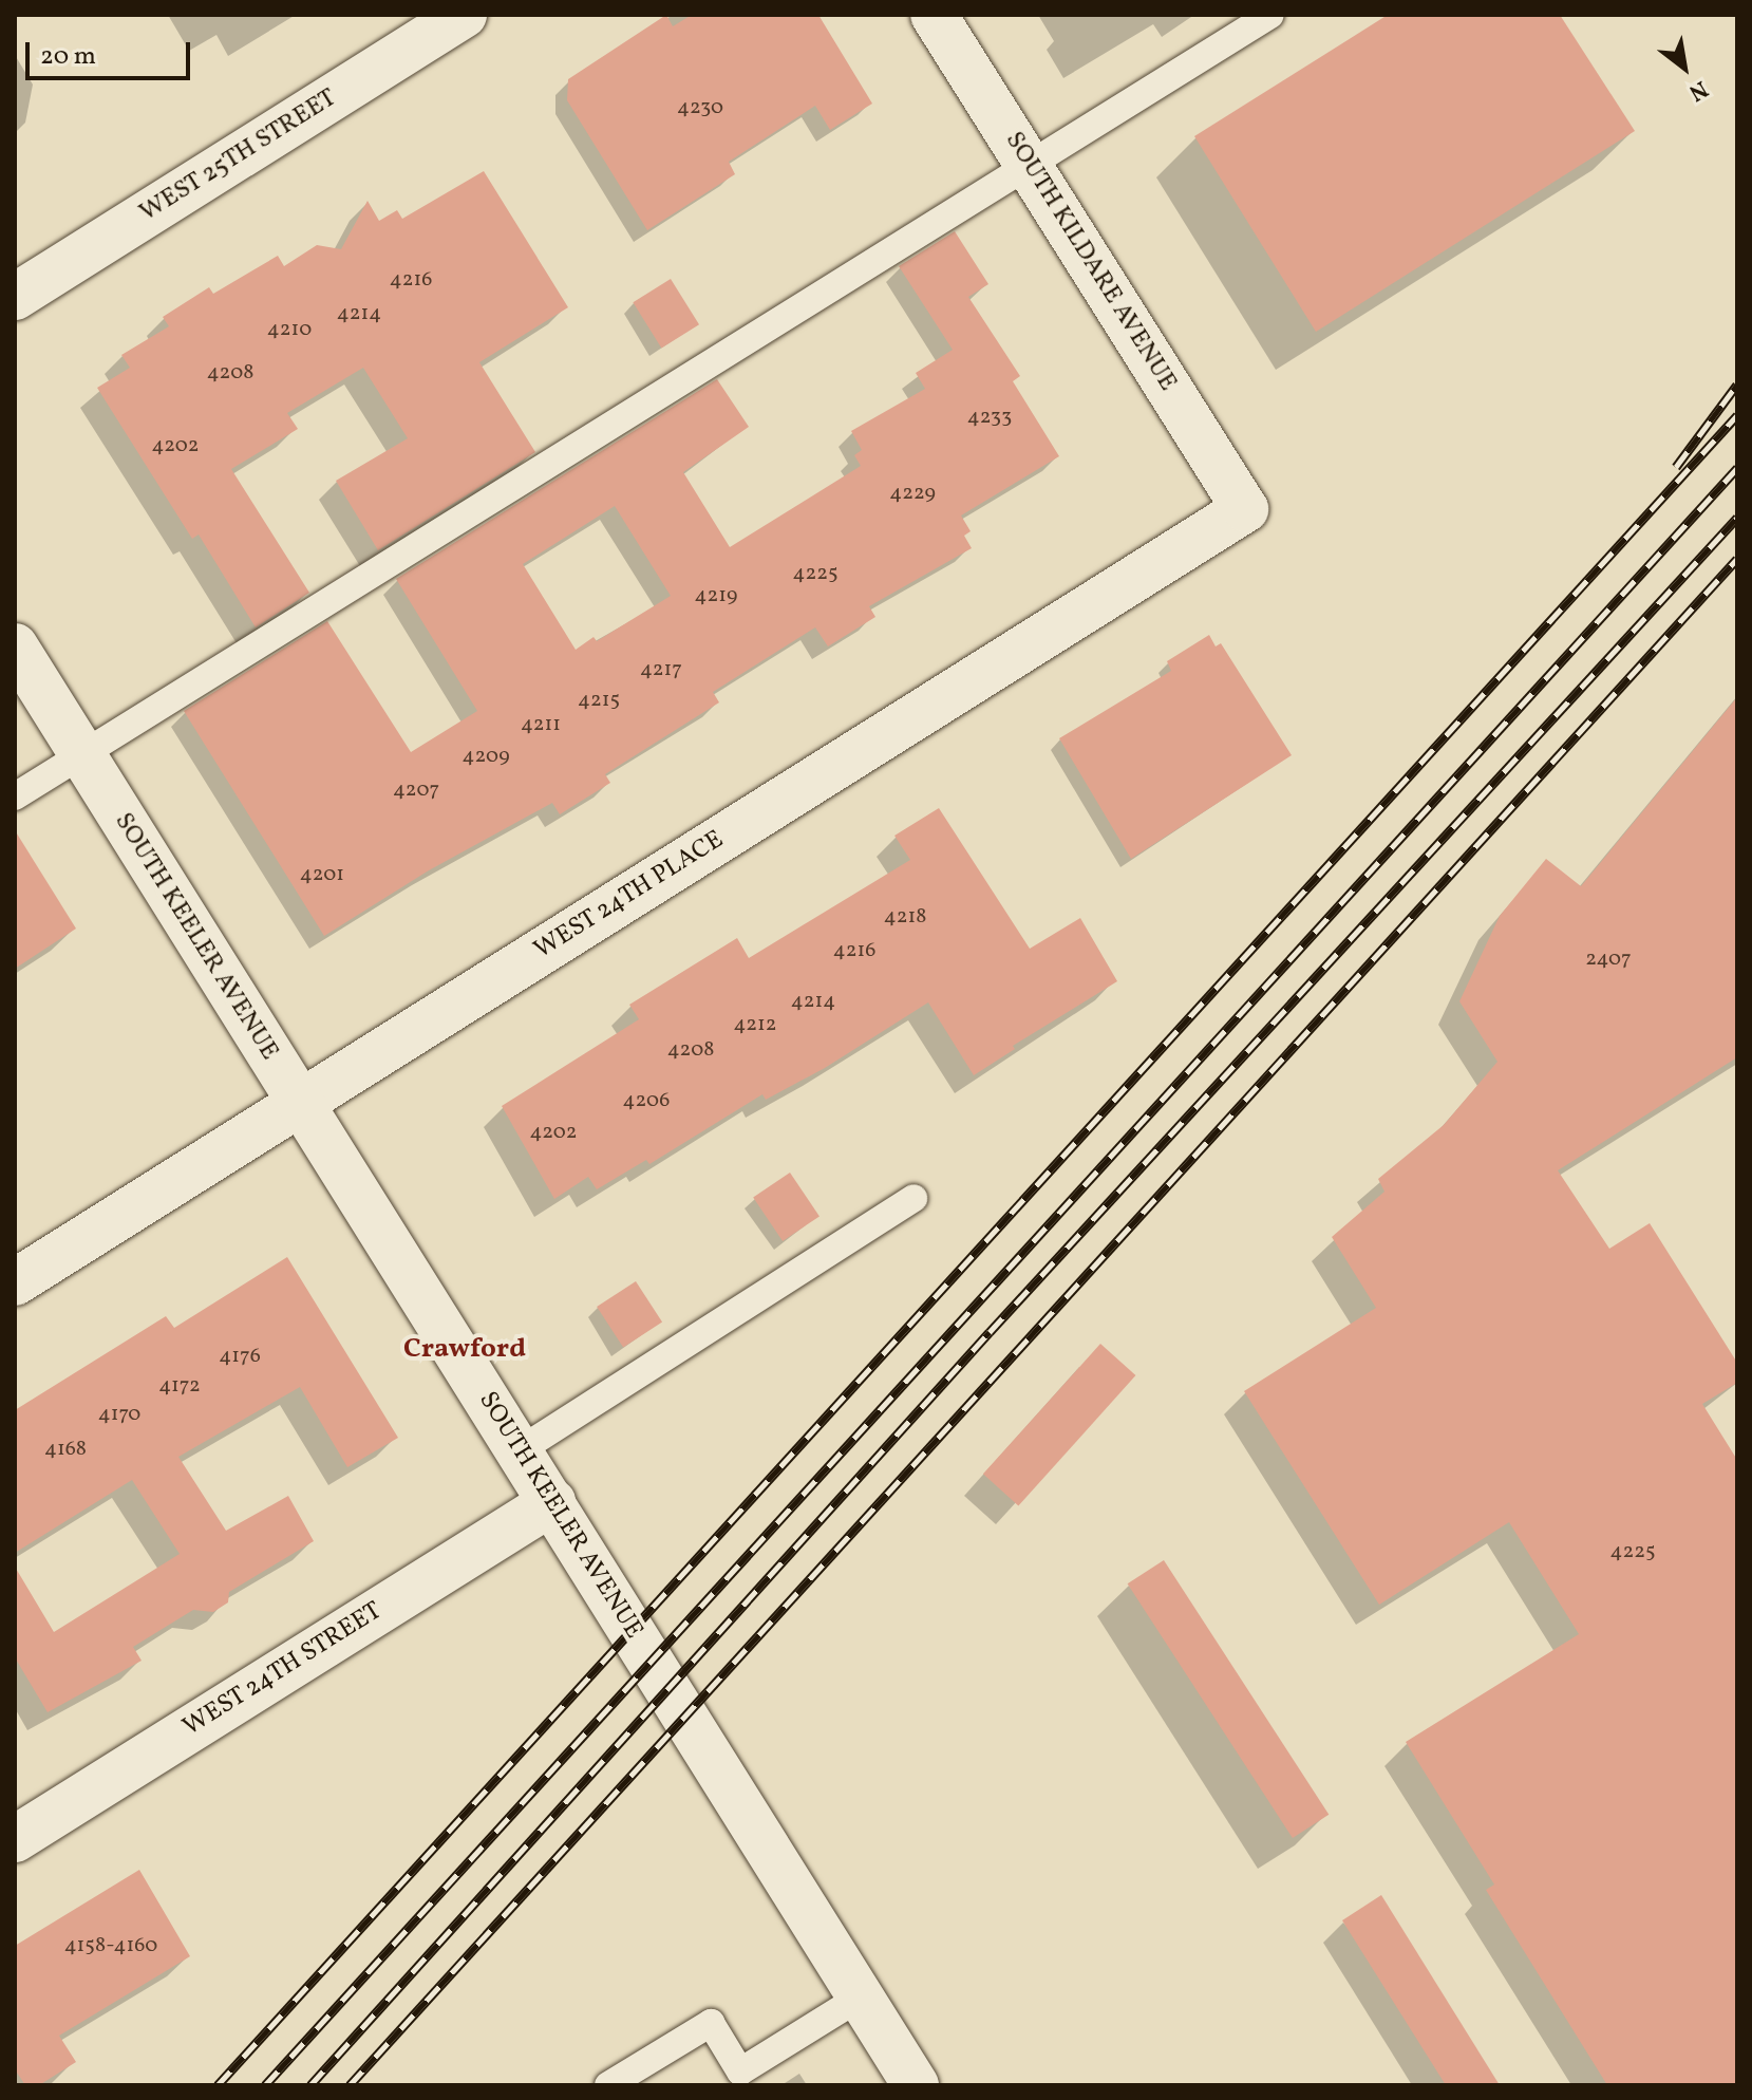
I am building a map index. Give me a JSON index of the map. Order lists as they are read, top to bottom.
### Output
{
  "streets": {
    "street": [
      "WEST 25TH STREET",
      "SOUTH KILDARE AVENUE",
      "WEST 24TH PLACE",
      "SOUTH KEELER AVENUE",
      "WEST 24TH STREET"
    ]
  },
  "crossings": [
    ["SOUTH KILDARE AVENUE", "WEST 24TH PLACE"],
    ["WEST 24TH PLACE", "SOUTH KEELER AVENUE"],
    ["SOUTH KEELER AVENUE", "WEST 24TH STREET"]
  ],
  "districts": ["Crawford"],
  "house_numbers": [
    "4230",
    "4216",
    "4214",
    "4210",
    "4208",
    "4233",
    "4202",
    "4229",
    "4225",
    "4219",
    "4217",
    "4215",
    "4211",
    "4209",
    "4207",
    "4201",
    "4218",
    "4216",
    "2407",
    "4214",
    "4212",
    "4208",
    "4206",
    "4202",
    "4176",
    "4172",
    "4170",
    "4168",
    "4225",
    "4158-4160"
  ],
  "scale_bar": "20 m",
  "north": "bottom right"
}
